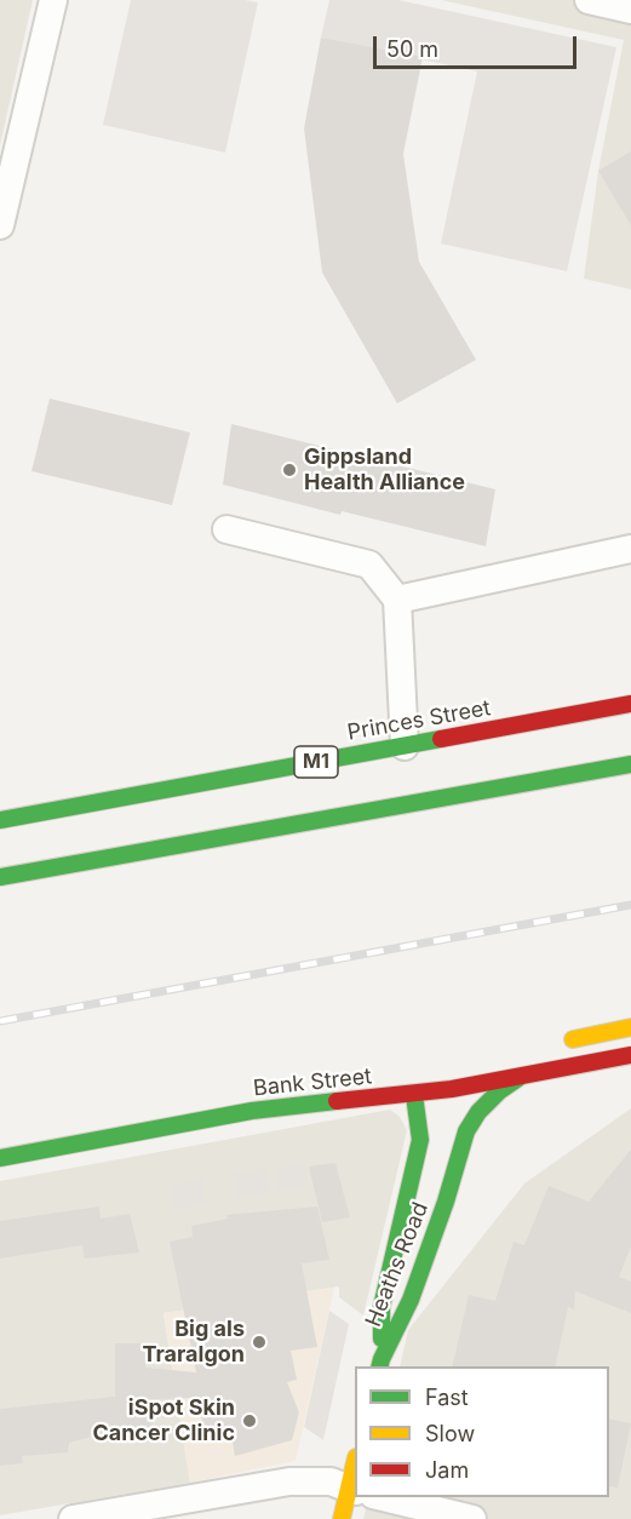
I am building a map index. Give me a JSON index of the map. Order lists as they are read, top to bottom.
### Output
{
  "streets": {
    "main road": [
      "Princes Street",
      "M1",
      "Bank Street",
      "Heaths Road"
    ]
  },
  "crossings": [
    ["Bank Street", "Heaths Road"]
  ],
  "places": ["Gippsland Health Alliance", "Big als Traralgon", "iSpot Skin Cancer Clinic"],
  "legend": ["Fast", "Slow", "Jam"],
  "scale_bar": "50 m"
}
